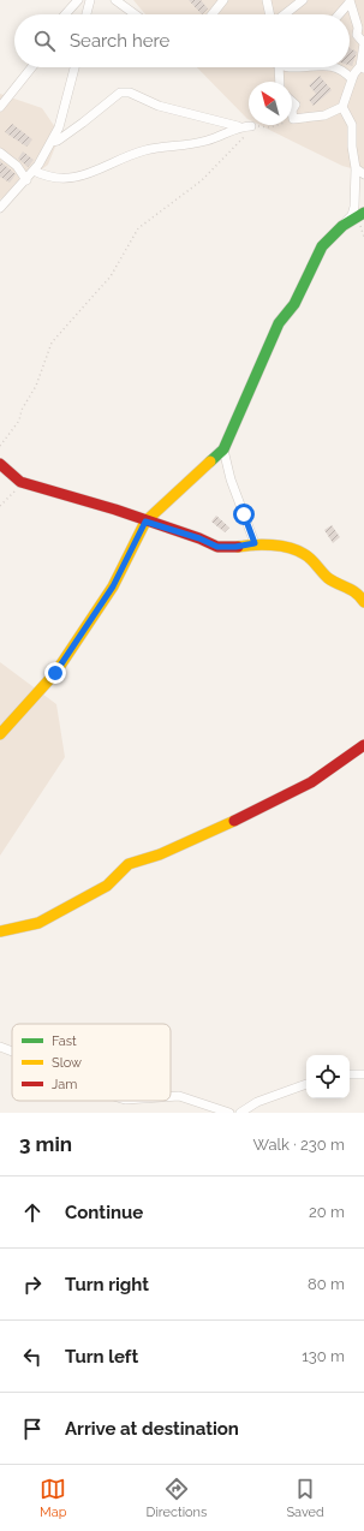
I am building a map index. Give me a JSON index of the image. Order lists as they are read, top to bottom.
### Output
{
  "legend": ["Fast", "Slow", "Jam"],
  "north": "top left",
  "page": {
    "search": "Search here",
    "heading": ["3 min", "Walk · 230 m"],
    "list": [
      ["Continue", "20 m"],
      ["Turn right", "80 m"],
      ["Turn left", "130 m"],
      "Arrive at destination"
    ],
    "nav": ["Map", "Directions", "Saved"]
  }
}
